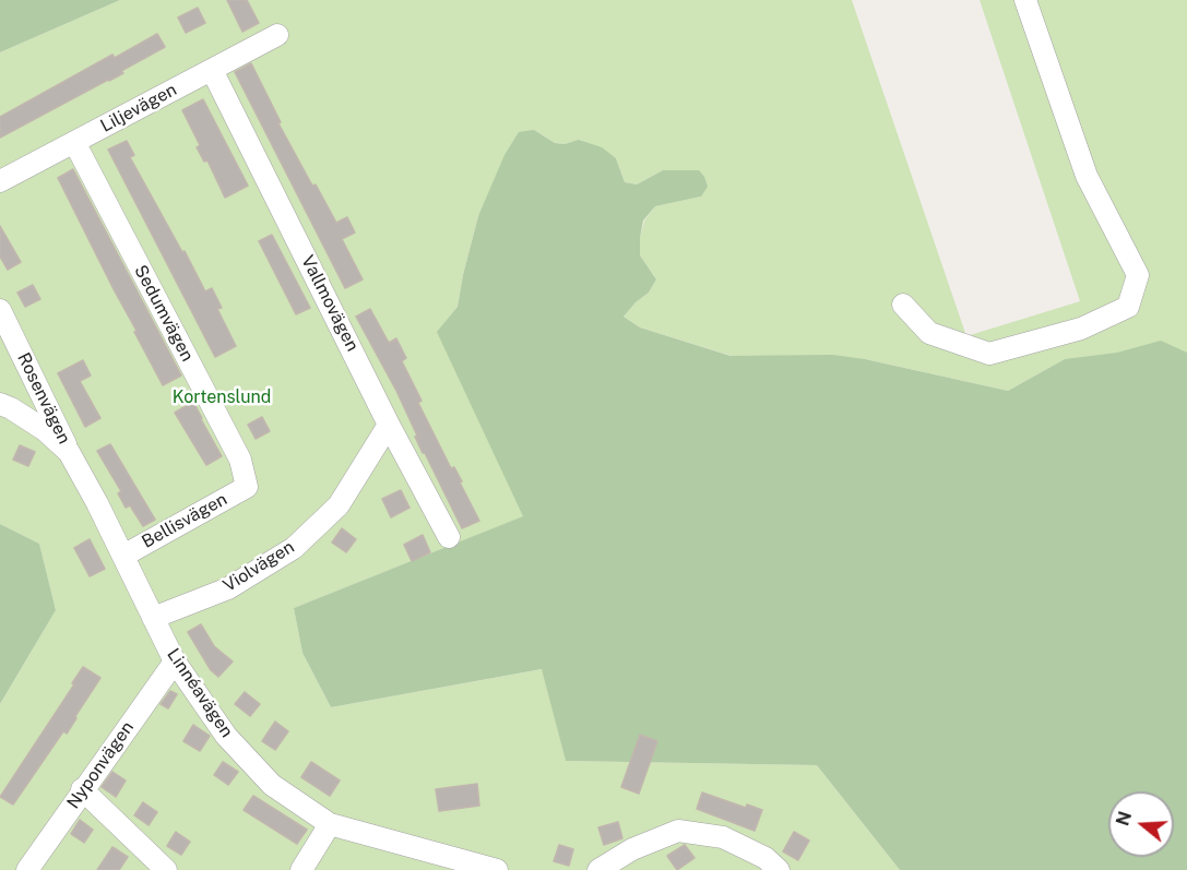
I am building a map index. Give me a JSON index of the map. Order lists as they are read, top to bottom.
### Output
{
  "streets": {
    "street": [
      "Liljevägen",
      "Vallmovägen",
      "Sedumvägen",
      "Rosenvägen",
      "Bellisvägen",
      "Violvägen",
      "Linnéavägen",
      "Nyponvägen"
    ]
  },
  "crossings": [
    ["Liljevägen", "Vallmovägen"],
    ["Liljevägen", "Sedumvägen"],
    ["Vallmovägen", "Violvägen"],
    ["Sedumvägen", "Bellisvägen"],
    ["Rosenvägen", "Linnéavägen"],
    ["Bellisvägen", "Linnéavägen"],
    ["Violvägen", "Linnéavägen"],
    ["Linnéavägen", "Nyponvägen"]
  ],
  "parks": ["Kortenslund"],
  "north": "left"
}
